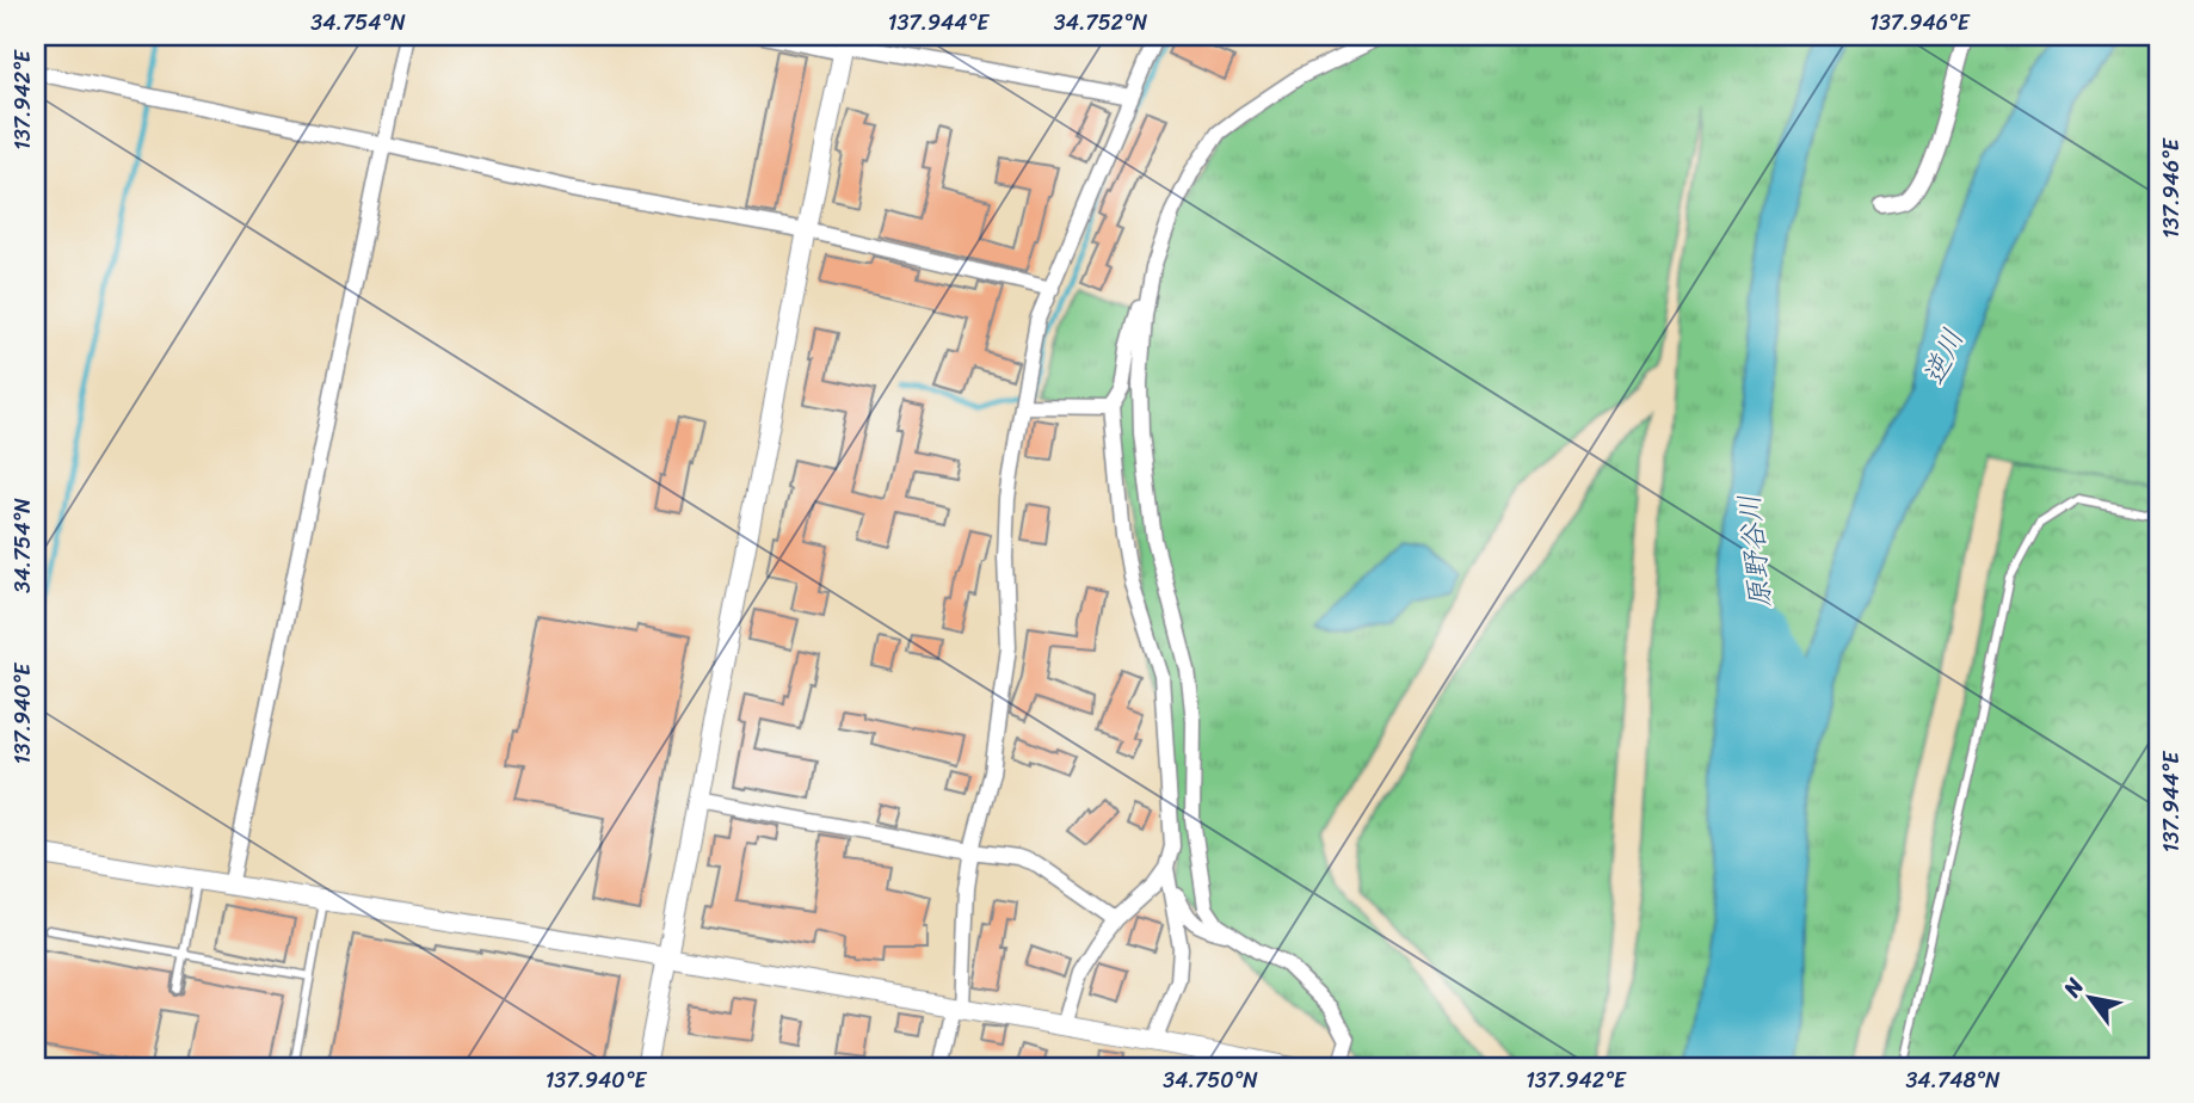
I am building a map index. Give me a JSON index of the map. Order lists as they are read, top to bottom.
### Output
{
  "water": ["逆川", "原野谷川"],
  "north": "top left",
  "coordinates": [
    "34.754°N",
    "137.944°E",
    "34.752°N",
    "137.946°E",
    "137.942°E",
    "137.940°E",
    "34.750°N",
    "34.748°N"
  ]
}
